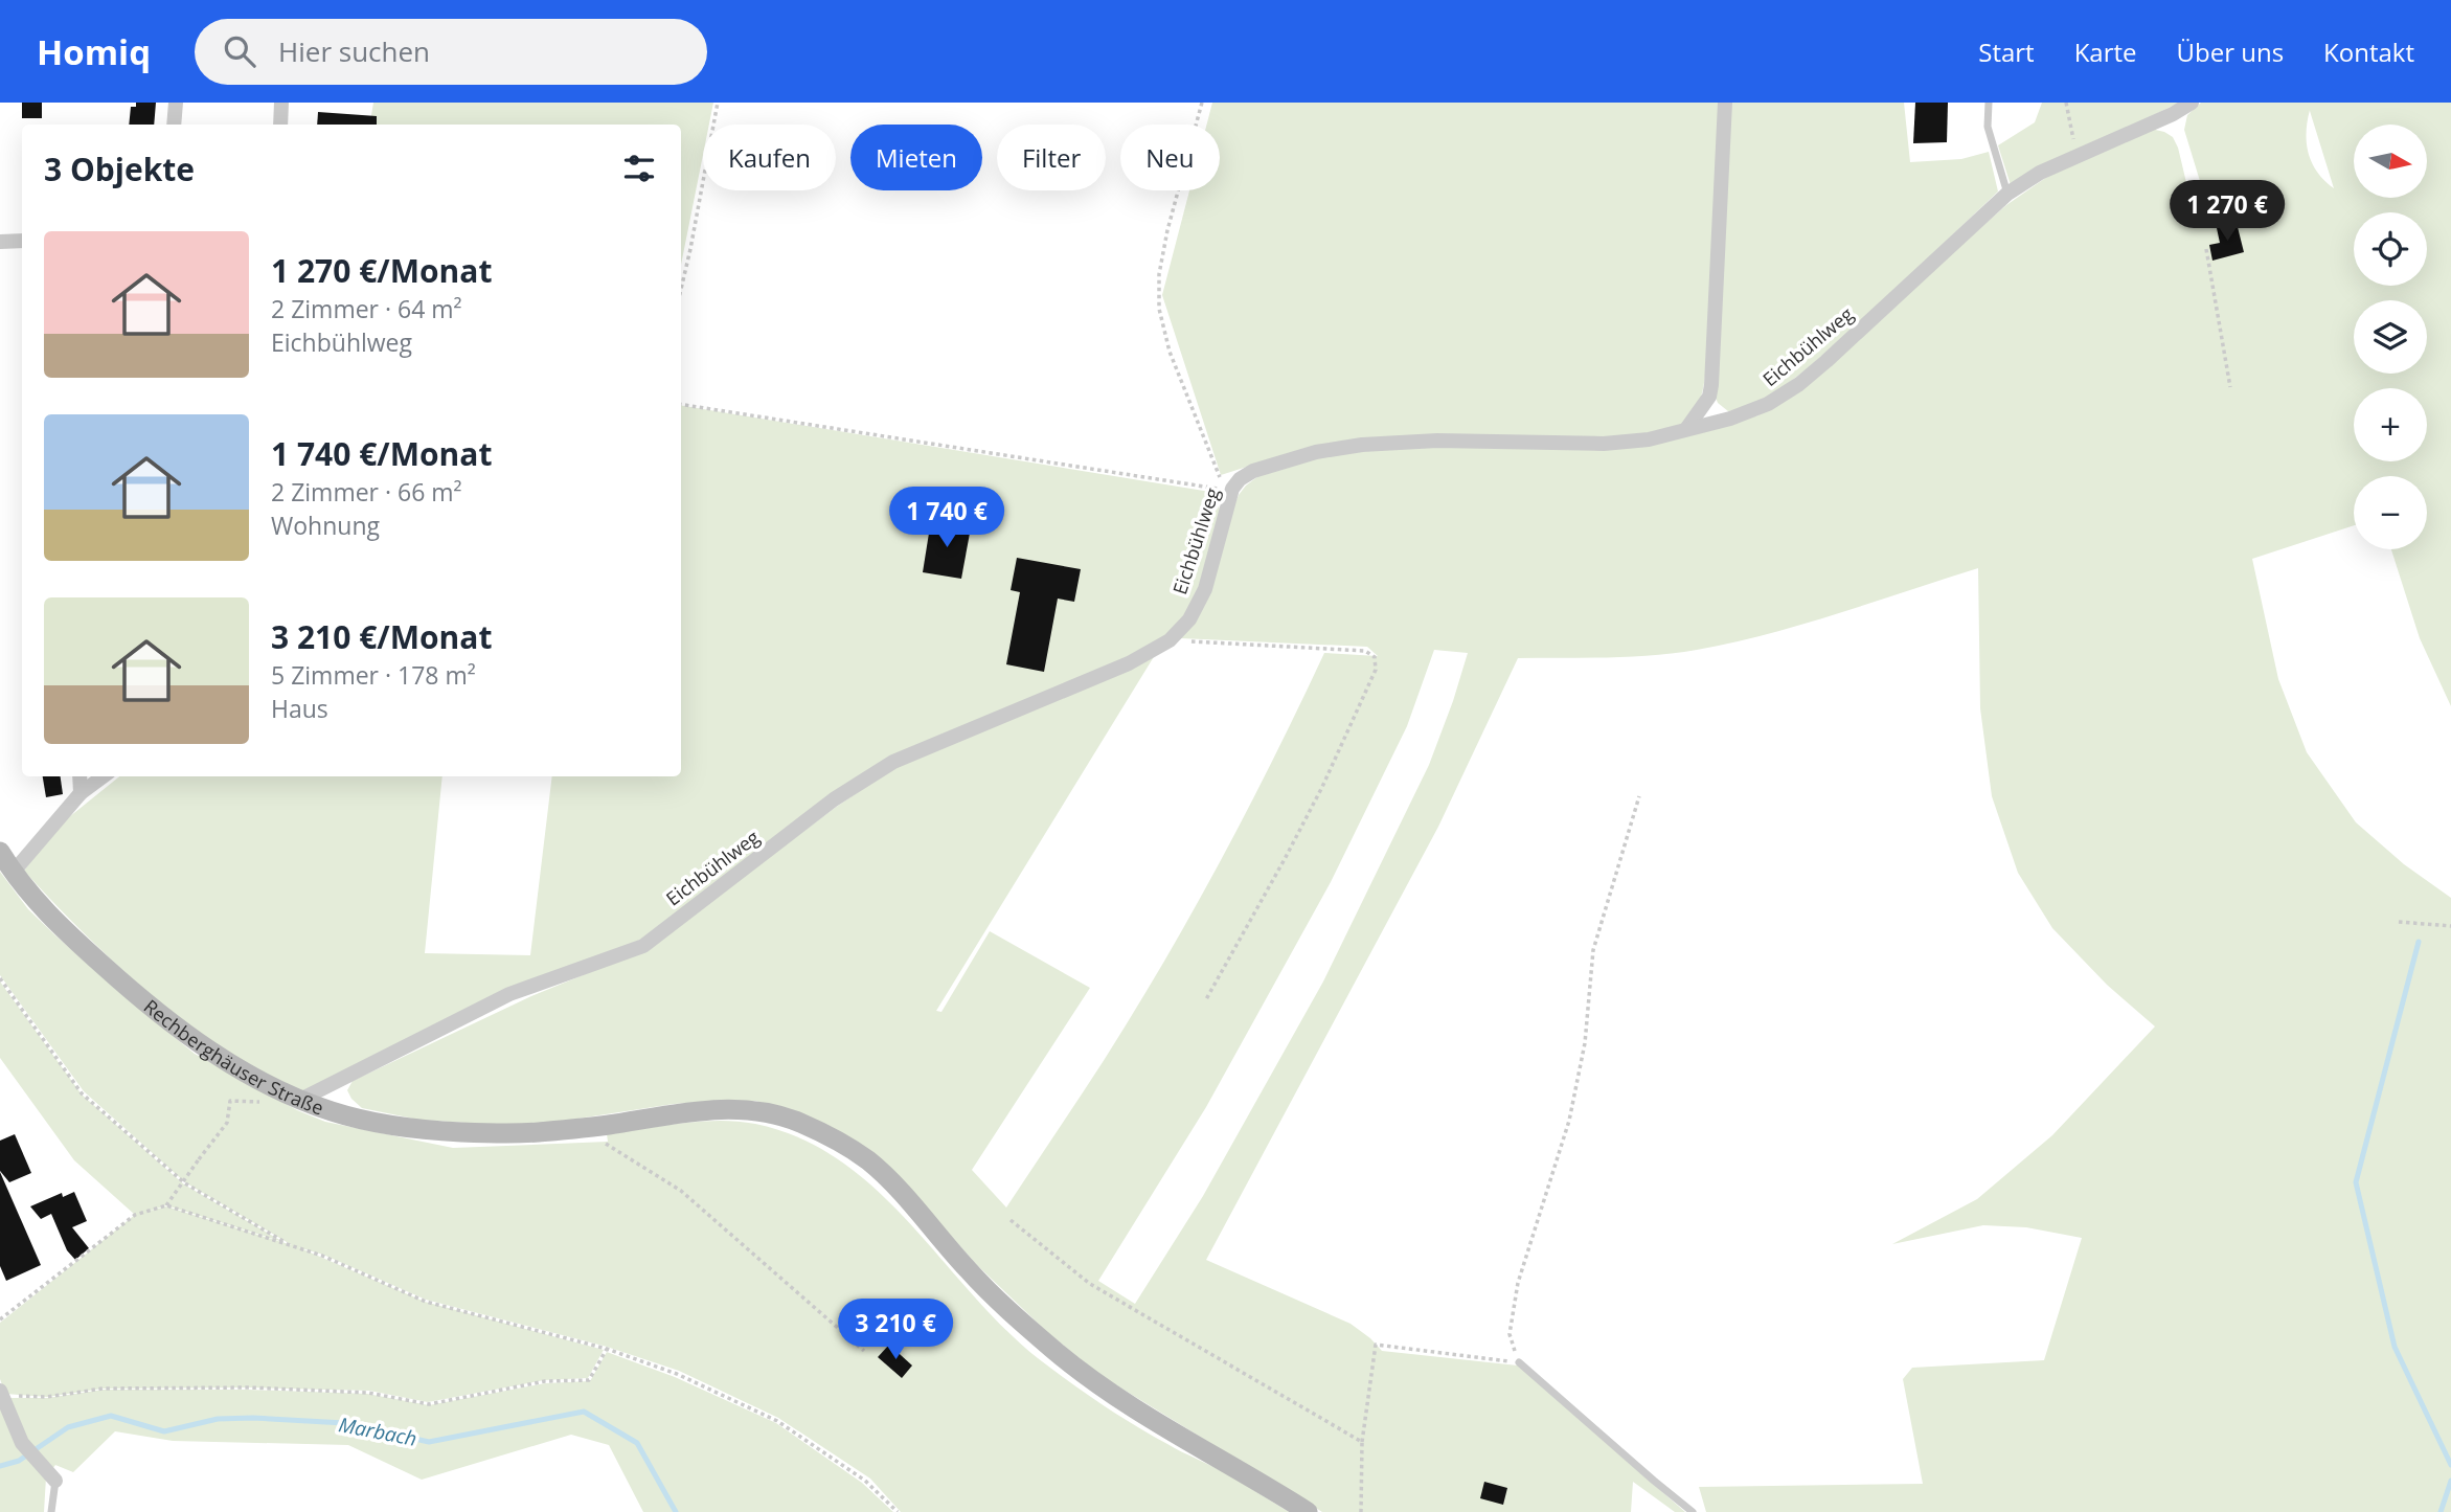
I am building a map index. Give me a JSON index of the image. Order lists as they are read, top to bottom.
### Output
{
  "streets": {
    "street": ["Eichbühlweg", "Rechberghäuser Straße"]
  },
  "crossings": [
    ["Eichbühlweg", "Rechberghäuser Straße"]
  ],
  "water": ["Marbach"],
  "north": "right",
  "page": {
    "header": "Homiq",
    "search": "Hier suchen",
    "nav": [
      "Start",
      "Karte",
      "Über uns",
      "Kontakt"
    ],
    "map_buttons": ["+", "−"],
    "chip": [
      "Kaufen",
      "Mieten",
      "Filter",
      "Neu"
    ],
    "heading": "3 Objekte",
    "price": ["1 270 €", "1 740 €", "3 210 €"],
    "list": [
      {
        "name": "1 270 €/Monat",
        "note": "2 Zimmer · 64 m² · Eichbühlweg"
      },
      {
        "name": "1 740 €/Monat",
        "note": "2 Zimmer · 66 m² · Wohnung"
      },
      {
        "name": "3 210 €/Monat",
        "note": "5 Zimmer · 178 m² · Haus"
      }
    ]
  }
}
